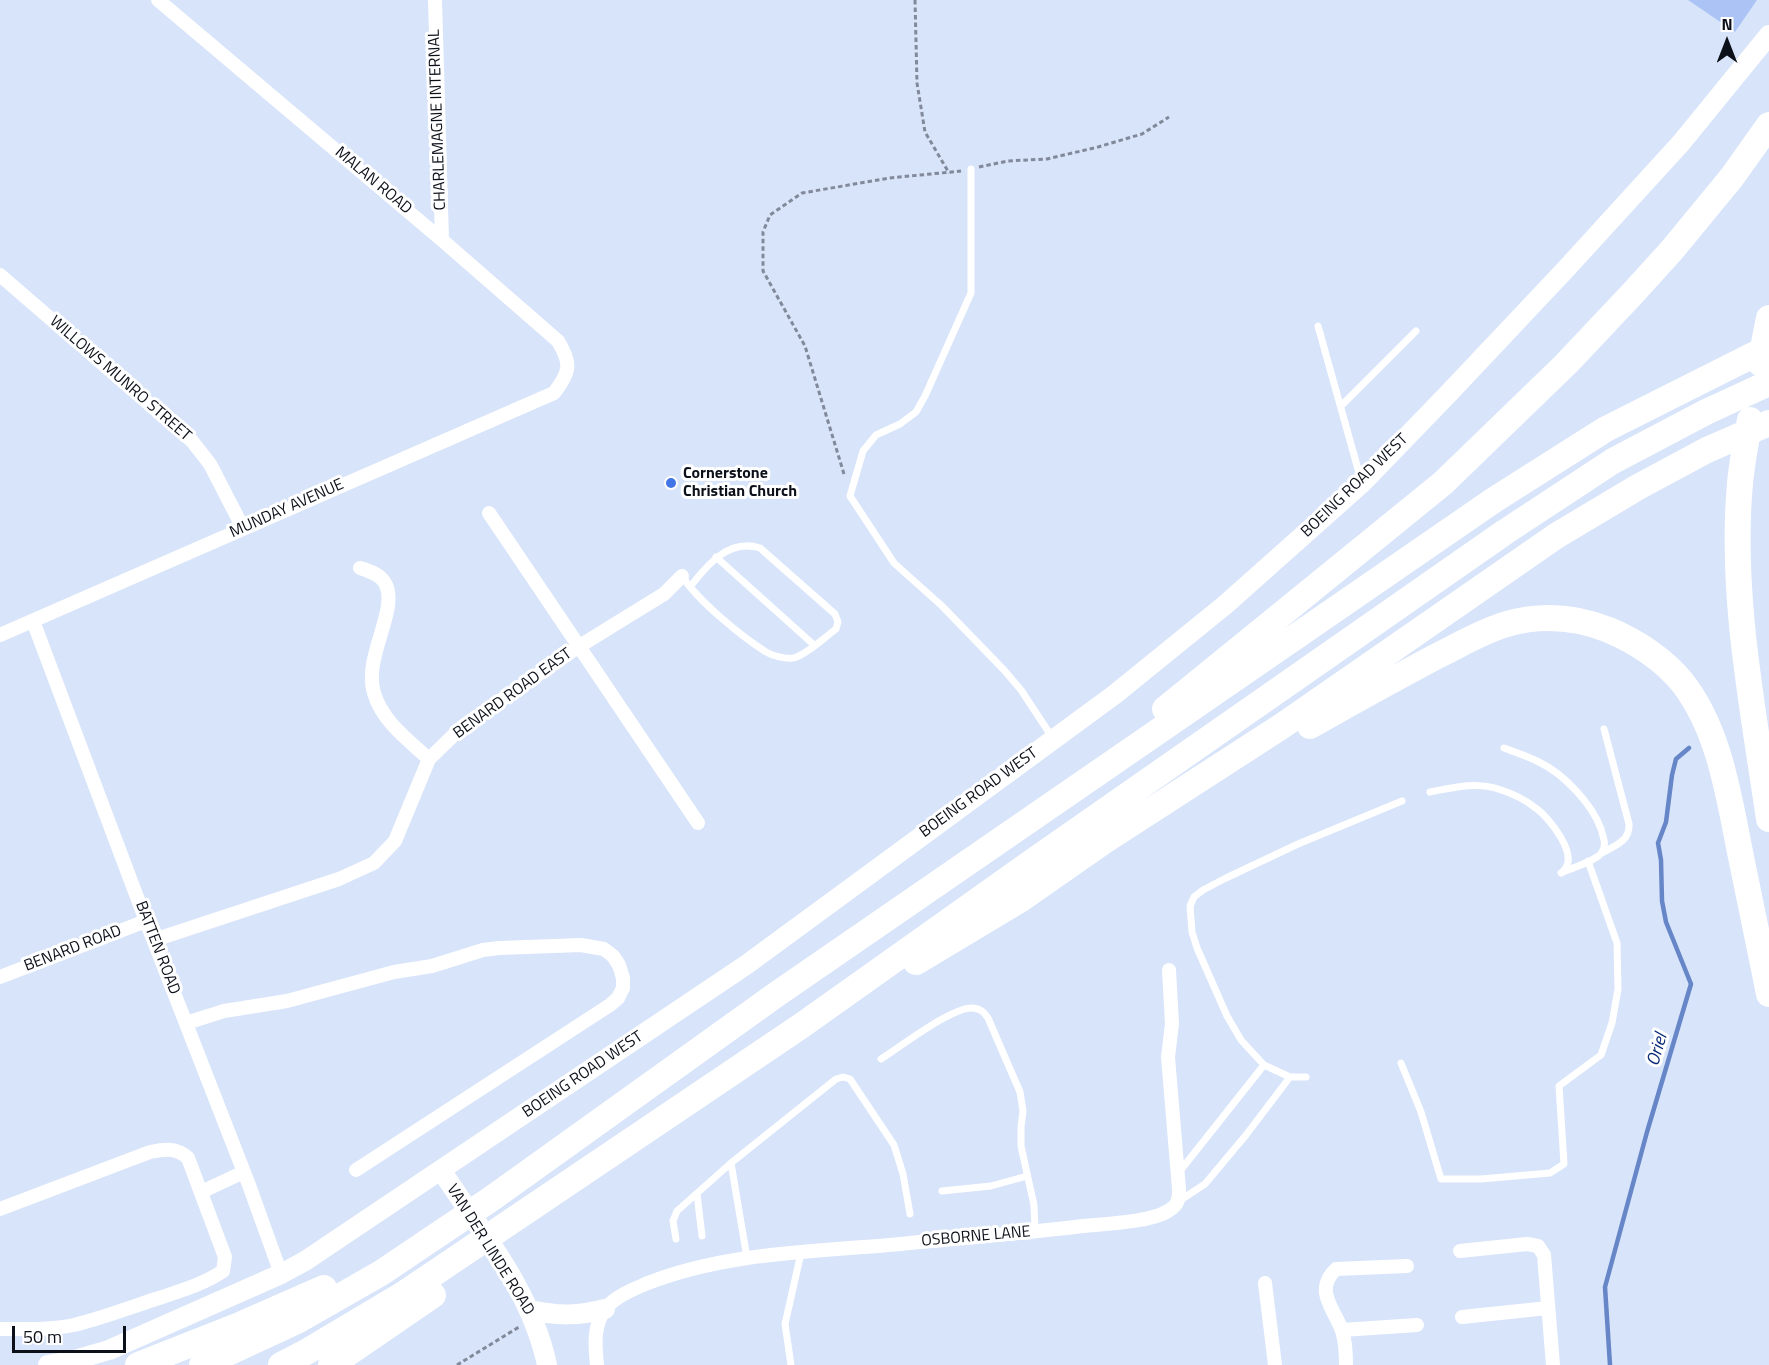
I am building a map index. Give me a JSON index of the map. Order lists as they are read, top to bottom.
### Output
{
  "streets": {
    "main road": ["BOEING ROAD WEST", "VAN DER LINDE ROAD"],
    "street": [
      "CHARLEMAGNE INTERNAL",
      "MALAN ROAD",
      "WILLOWS MUNRO STREET",
      "MUNDAY AVENUE",
      "BENARD ROAD EAST",
      "BATTEN ROAD",
      "BENARD ROAD",
      "OSBORNE LANE"
    ]
  },
  "crossings": [
    ["CHARLEMAGNE INTERNAL", "MALAN ROAD"],
    ["MALAN ROAD", "MUNDAY AVENUE"],
    ["WILLOWS MUNRO STREET", "MUNDAY AVENUE"],
    ["BOEING ROAD WEST", "BATTEN ROAD"],
    ["BOEING ROAD WEST", "VAN DER LINDE ROAD"],
    ["MUNDAY AVENUE", "BATTEN ROAD"],
    ["BENARD ROAD EAST", "BATTEN ROAD"],
    ["BATTEN ROAD", "BENARD ROAD"]
  ],
  "water": ["Oriel"],
  "places": ["Cornerstone Christian Church"],
  "scale_bar": "50 m",
  "north": "top"
}
